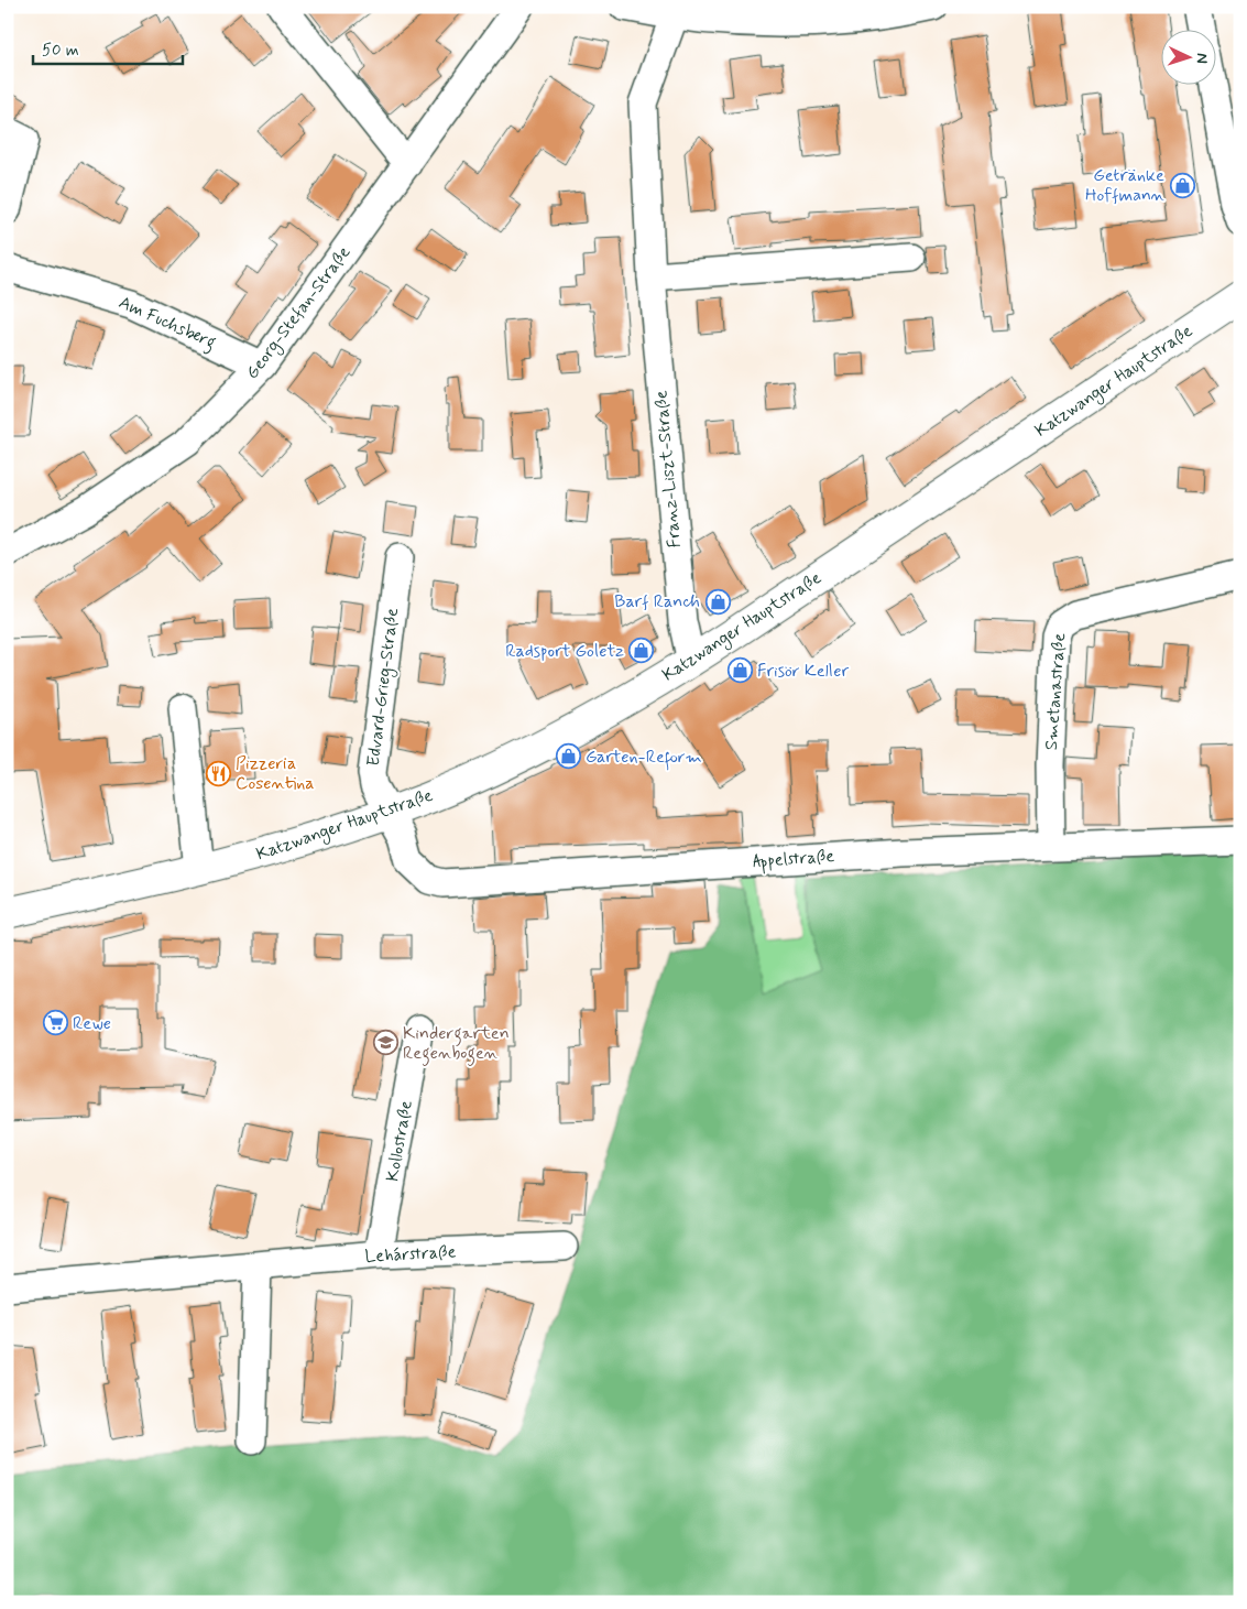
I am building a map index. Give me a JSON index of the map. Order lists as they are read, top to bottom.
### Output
{
  "streets": {
    "main road": ["Katzwanger Hauptstraße"],
    "street": [
      "Georg-Stefan-Straße",
      "Am Fuchsberg",
      "Franz-Liszt-Straße",
      "Edvard-Grieg-Straße",
      "Smetanastraße",
      "Appelstraße",
      "Kollostraße",
      "Lehárstraße"
    ]
  },
  "crossings": [
    ["Georg-Stefan-Straße", "Am Fuchsberg"],
    ["Katzwanger Hauptstraße", "Franz-Liszt-Straße"],
    ["Katzwanger Hauptstraße", "Edvard-Grieg-Straße"],
    ["Katzwanger Hauptstraße", "Appelstraße"],
    ["Edvard-Grieg-Straße", "Appelstraße"],
    ["Smetanastraße", "Appelstraße"],
    ["Kollostraße", "Lehárstraße"]
  ],
  "places": {
    "shop": [
      "Getränke Hoffmann",
      "Barf Ranch",
      "Radsport Goletz",
      "Frisör Keller",
      "Garten-Reform"
    ],
    "restaurant": ["Pizzeria Cosentina"],
    "supermarket": ["Rewe"],
    "school or university": ["Kindergarten Regenbogen"]
  },
  "scale_bar": "50 m",
  "north": "right"
}
